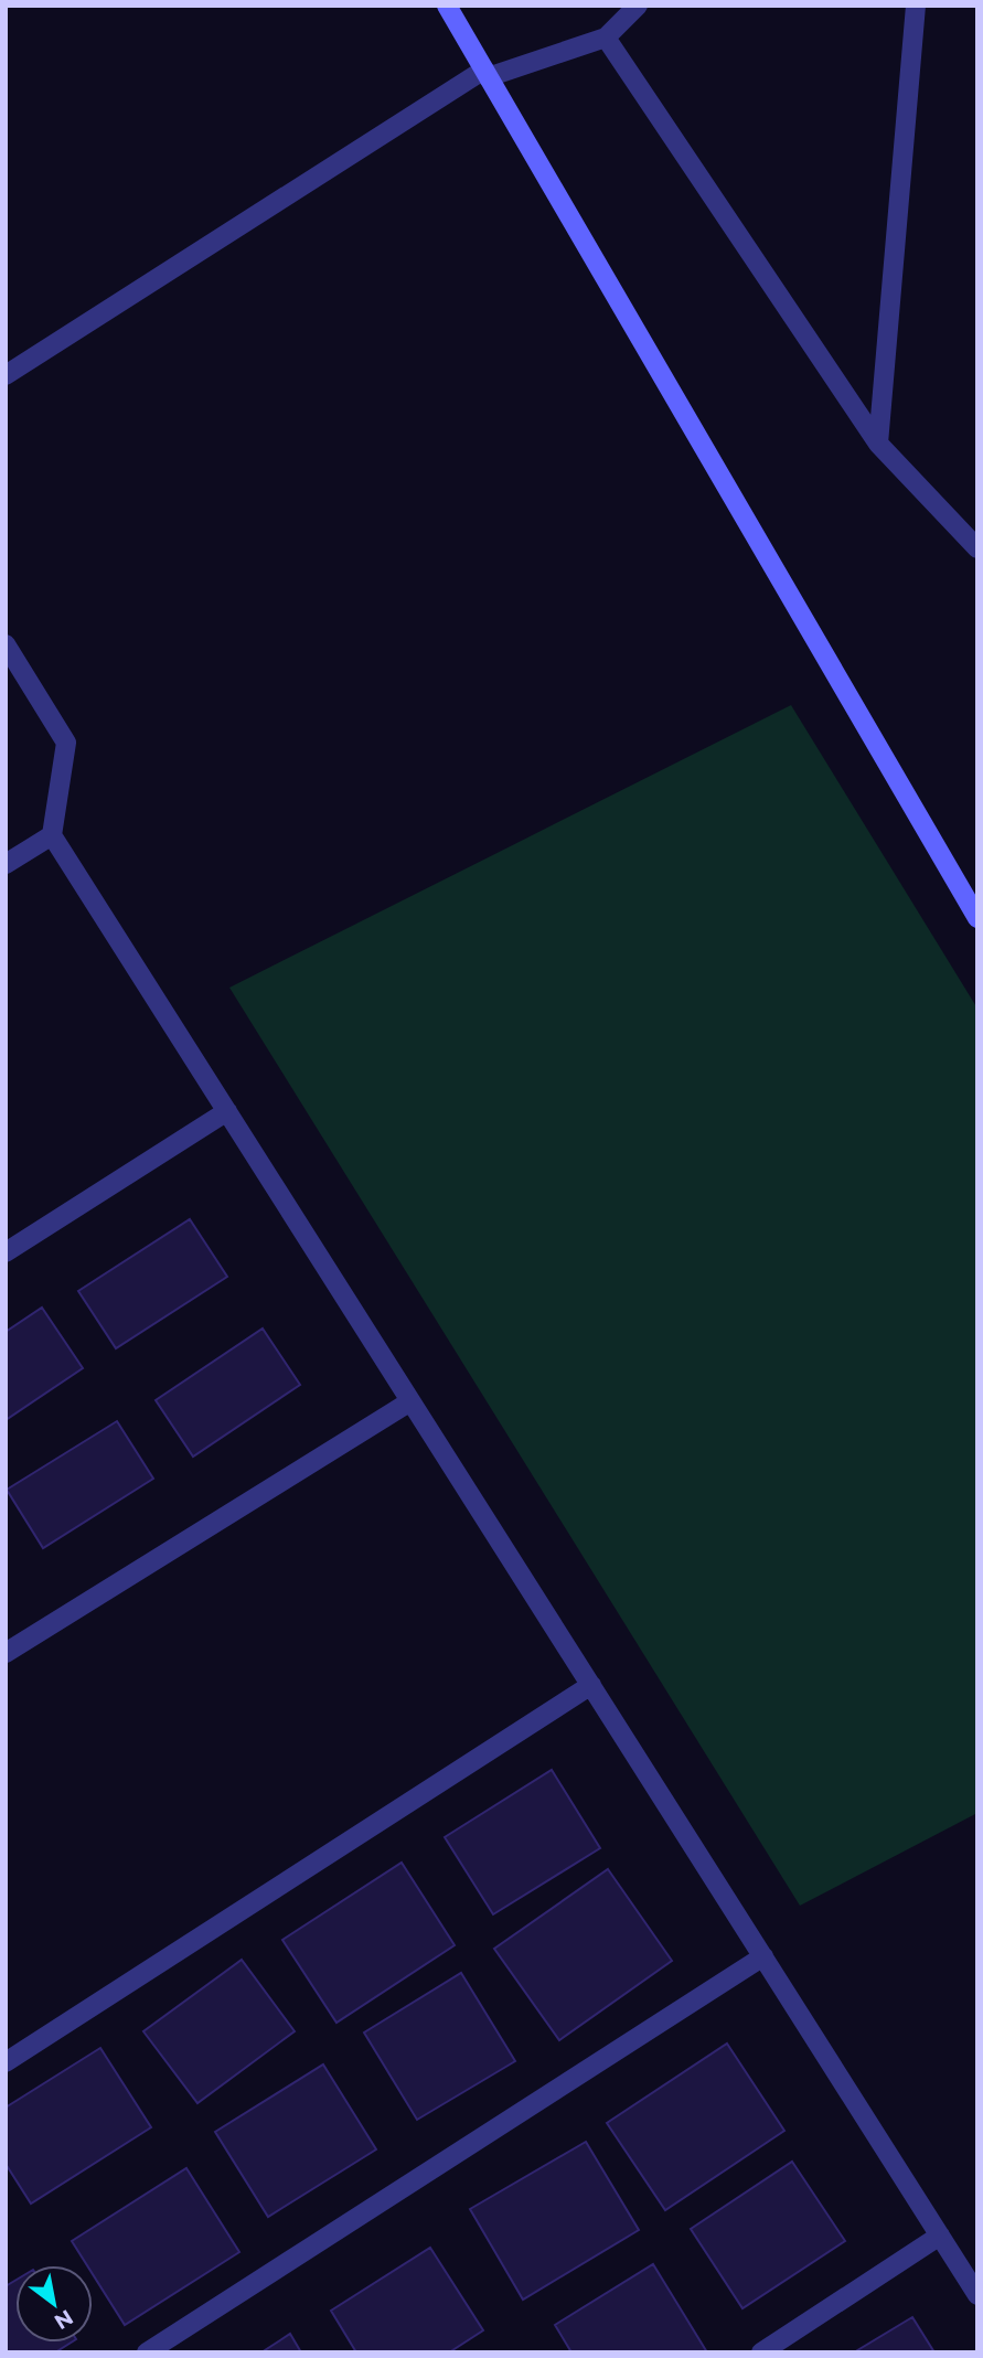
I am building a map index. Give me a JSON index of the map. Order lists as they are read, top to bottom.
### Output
{
  "north": "bottom right"
}
